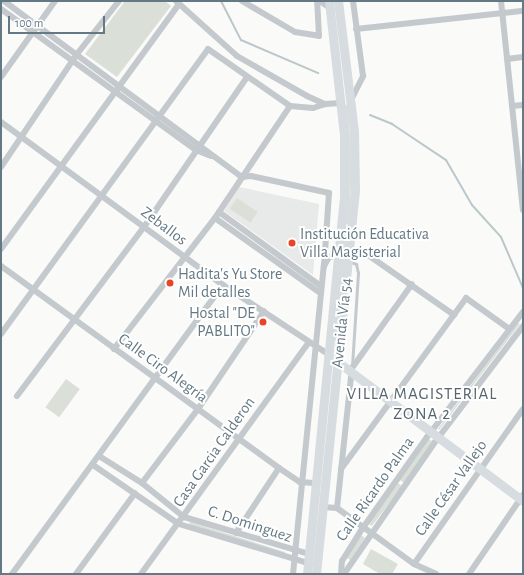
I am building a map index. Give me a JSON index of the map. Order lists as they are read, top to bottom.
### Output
{
  "streets": {
    "main road": ["Avenida Vía 54"],
    "street": [
      "Zeballos",
      "Calle Ciro Alegría",
      "Casa Garcia Calderon",
      "Calle César Vallejo",
      "Calle Ricardo Palma",
      "C. Dominguez"
    ]
  },
  "crossings": [
    ["Zeballos", "Avenida Vía 54"],
    ["Zeballos", "Casa Garcia Calderon"],
    ["Avenida Vía 54", "Calle Ciro Alegría"],
    ["Avenida Vía 54", "C. Dominguez"],
    ["Calle Ciro Alegría", "Casa Garcia Calderon"],
    ["Casa Garcia Calderon", "C. Dominguez"]
  ],
  "districts": ["VILLA MAGISTERIAL ZONA 2"],
  "places": ["Institución Educativa Villa Magisterial", "Hadita's Yu Store Mil detalles", "Hostal \"DE PABLITO\""],
  "scale_bar": "100 m"
}
